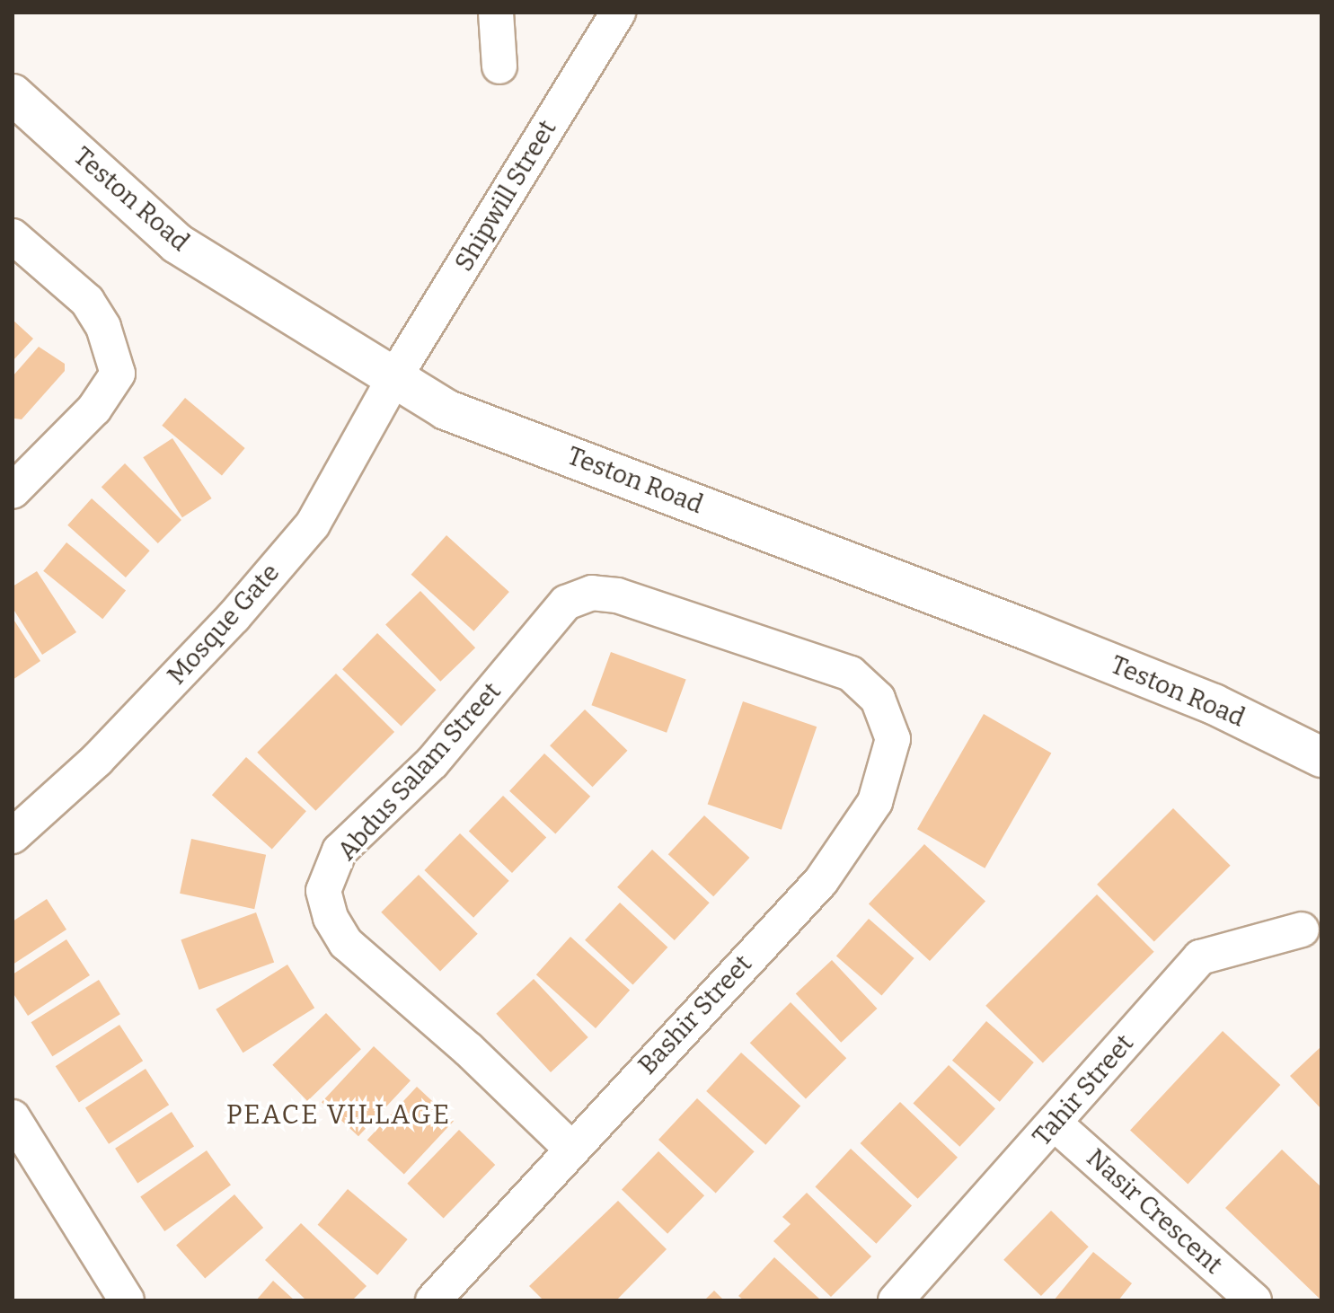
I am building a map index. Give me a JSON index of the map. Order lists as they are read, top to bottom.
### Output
{
  "streets": {
    "main road": ["Teston Road"],
    "street": [
      "Shipwill Street",
      "Mosque Gate",
      "Abdus Salam Street",
      "Bashir Street",
      "Tahir Street",
      "Nasir Crescent"
    ]
  },
  "crossings": [
    ["Shipwill Street", "Teston Road"],
    ["Shipwill Street", "Mosque Gate"],
    ["Teston Road", "Mosque Gate"],
    ["Abdus Salam Street", "Bashir Street"],
    ["Tahir Street", "Nasir Crescent"]
  ],
  "districts": ["PEACE VILLAGE"]
}
